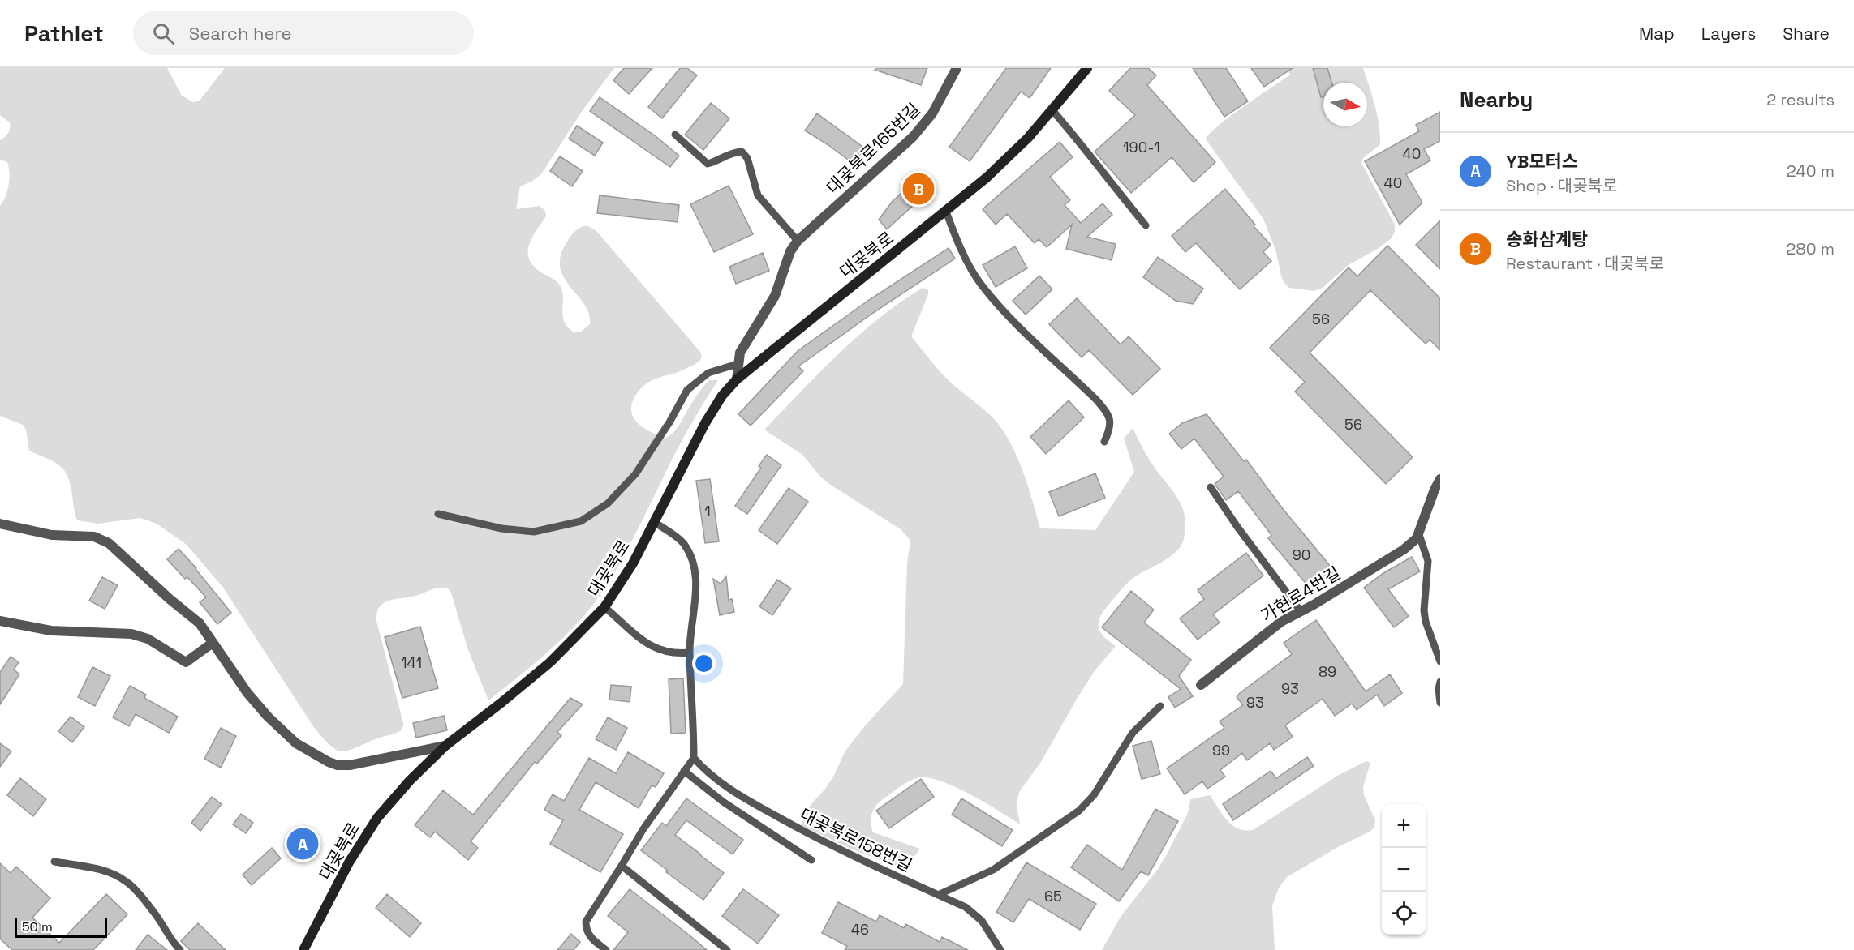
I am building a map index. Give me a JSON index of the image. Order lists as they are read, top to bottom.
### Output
{
  "streets": {
    "street": ["대곶북로165번길", "대곶북로", "가현로4번길"],
    "lane": ["대곶북로158번길"]
  },
  "crossings": [
    ["대곶북로165번길", "대곶북로"]
  ],
  "house_numbers": [
    "190-1",
    "40",
    "40",
    "56",
    "56",
    "1",
    "90",
    "141",
    "89",
    "93",
    "93",
    "99",
    "65",
    "46"
  ],
  "scale_bar": "50 m",
  "north": "right",
  "page": {
    "header": "Pathlet",
    "search": "Search here",
    "nav": ["Map", "Layers", "Share"],
    "heading": ["Nearby", "2 results"],
    "list": [
      {
        "mark": "A",
        "name": "YB모터스",
        "note": "Shop · 대곶북로",
        "value": "240 m"
      },
      {
        "mark": "B",
        "name": "송화삼계탕",
        "note": "Restaurant · 대곶북로",
        "value": "280 m"
      }
    ],
    "pins": ["B", "A"],
    "map_buttons": ["+", "−"],
    "scale": "50 m"
  }
}
